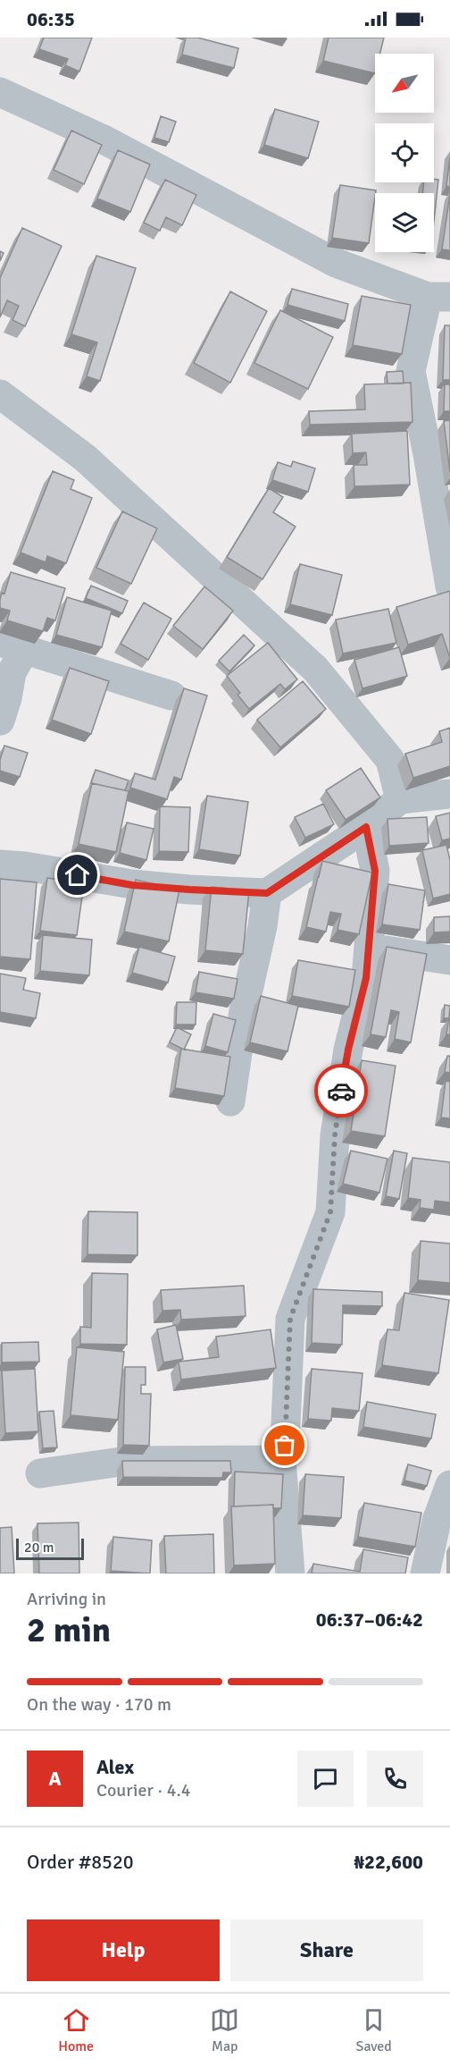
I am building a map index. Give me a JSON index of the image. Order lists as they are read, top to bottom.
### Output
{
  "scale_bar": "20 m",
  "north": "bottom left",
  "page": {
    "status": "06:35",
    "scale": "20 m",
    "heading": ["2 min", "Arriving in", "06:37–06:42"],
    "panel": [
      "Alex",
      "Courier · 4.4",
      "Order #8520",
      "₦22,600"
    ],
    "bar": "On the way · 170 m",
    "round": "A",
    "buttons": ["Help", "Share"],
    "tabs": ["Home", "Map", "Saved"]
  }
}
